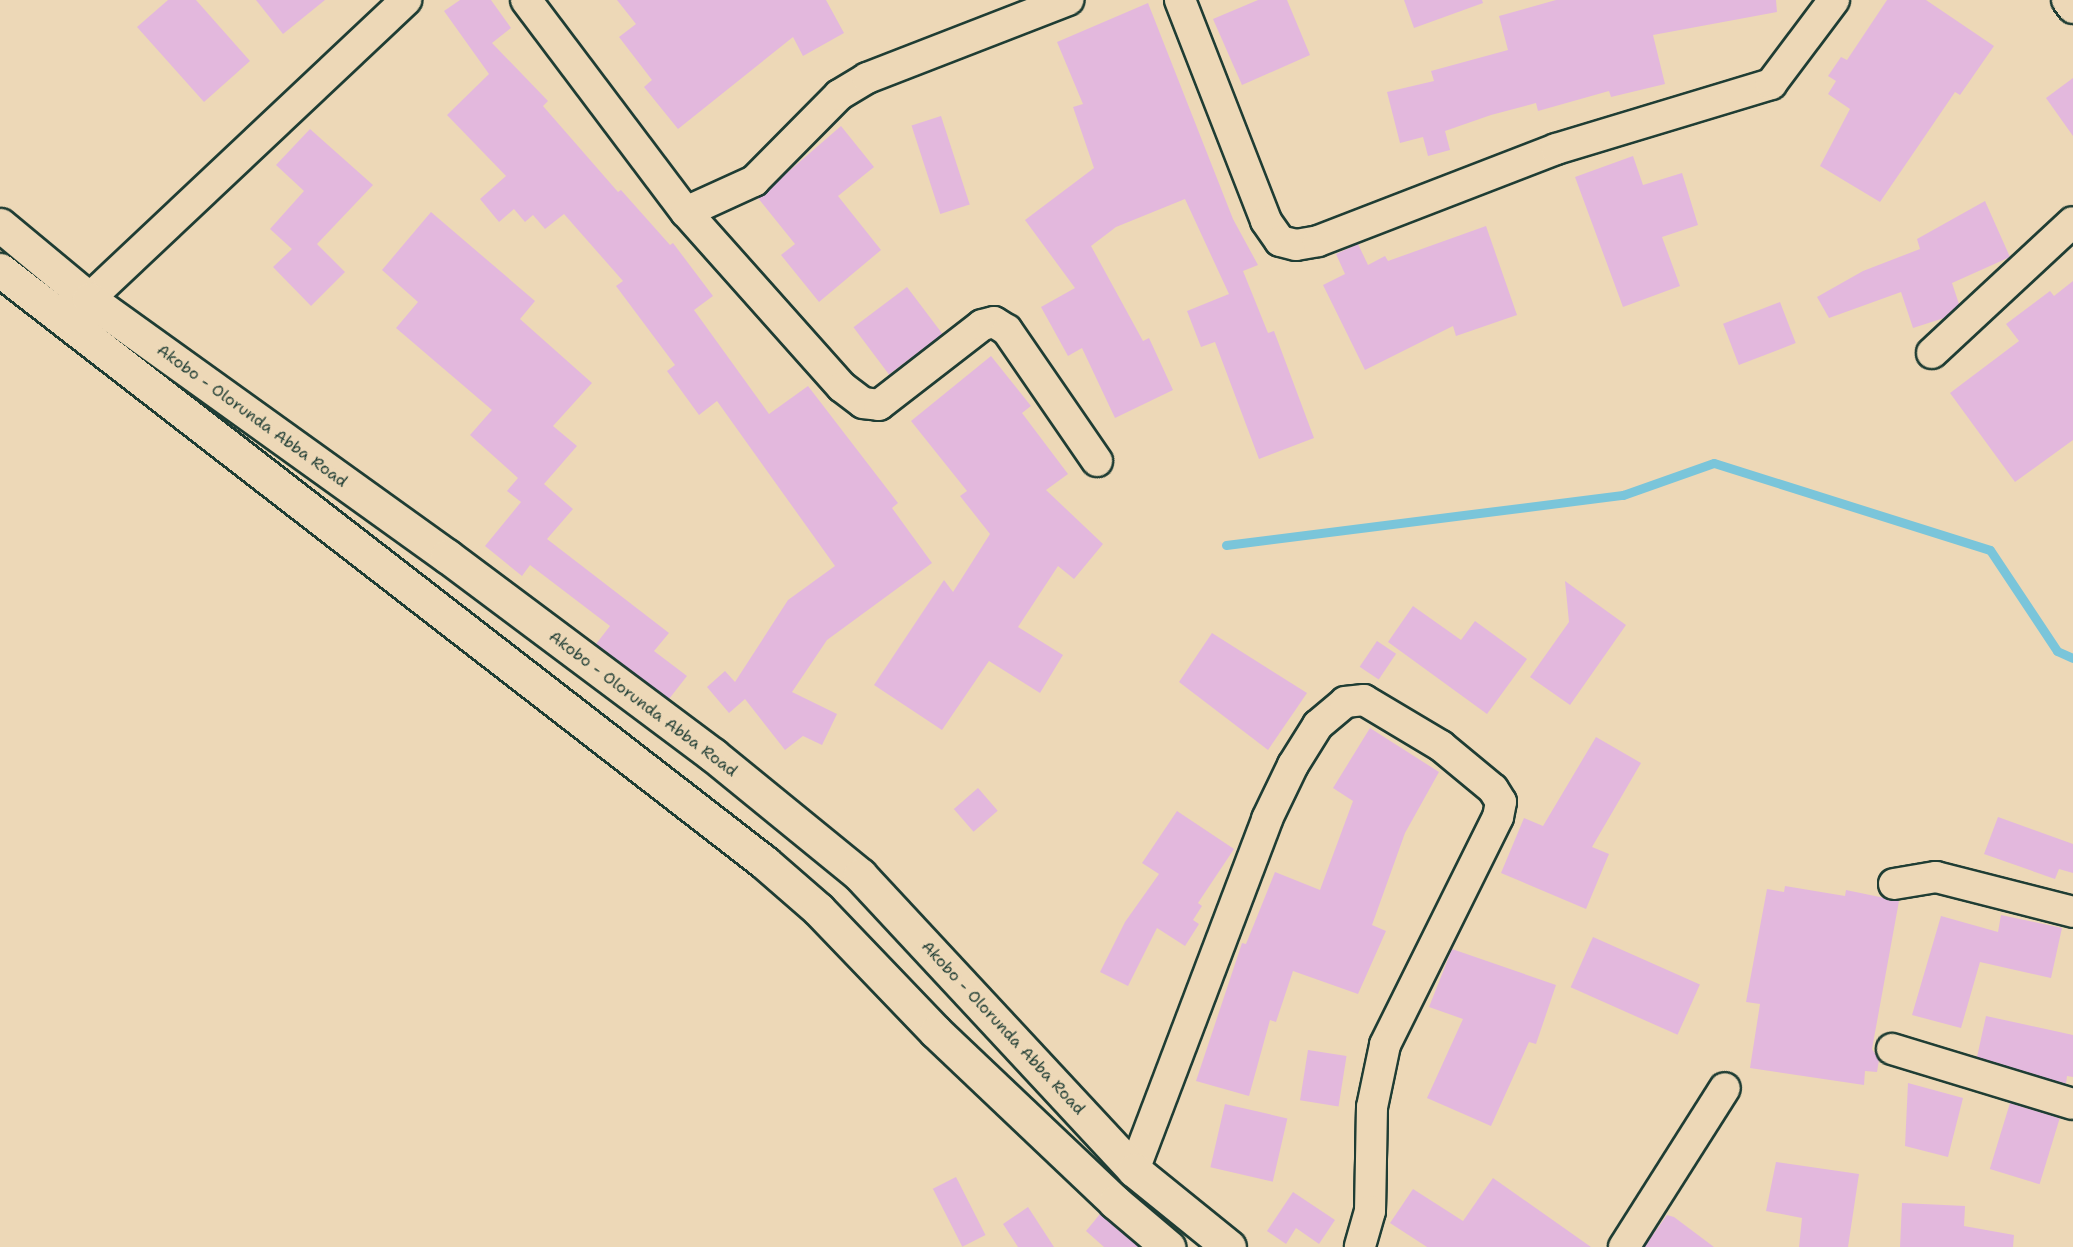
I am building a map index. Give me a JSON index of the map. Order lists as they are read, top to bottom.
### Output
{
  "streets": {
    "main road": ["Akobo - Olorunda Abba Road"]
  }
}
